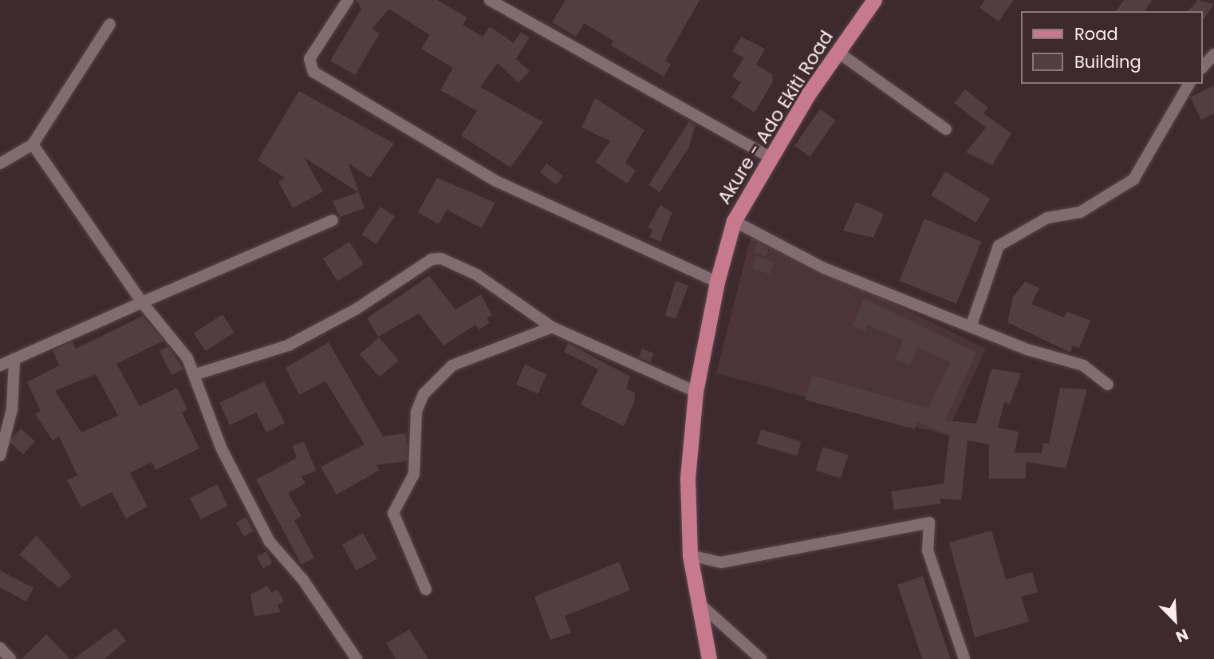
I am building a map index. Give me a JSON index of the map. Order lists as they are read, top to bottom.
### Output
{
  "streets": {
    "main road": ["Akure - Ado Ekiti Road"]
  },
  "legend": ["Road", "Building"],
  "north": "bottom right"
}
